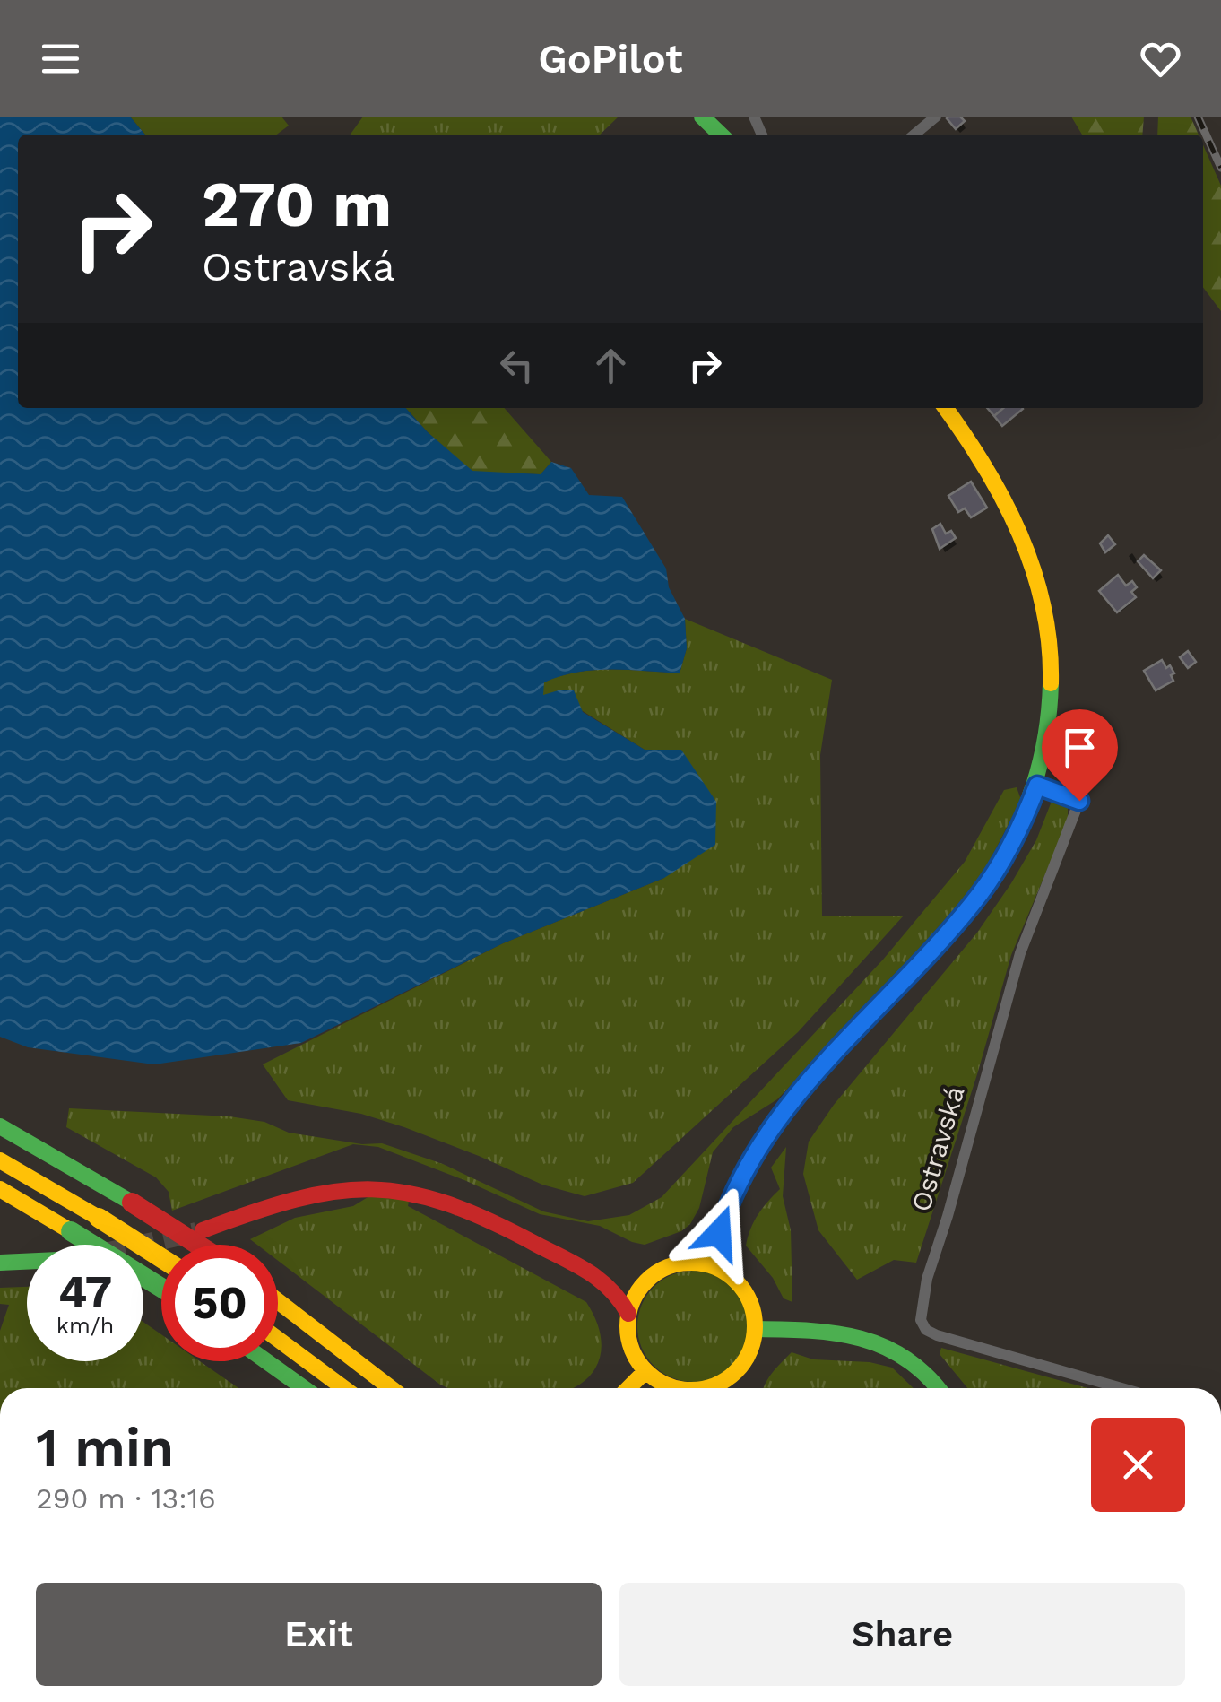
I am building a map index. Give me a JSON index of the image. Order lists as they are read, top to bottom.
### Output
{
  "streets": {
    "street": ["Ostravská"]
  },
  "page": {
    "header": "GoPilot",
    "turn": ["270 m", "Ostravská"],
    "speed": "47 km/h",
    "limit": "50",
    "heading": ["1 min", "290 m · 13:16"],
    "buttons": ["Exit", "Share"]
  }
}
